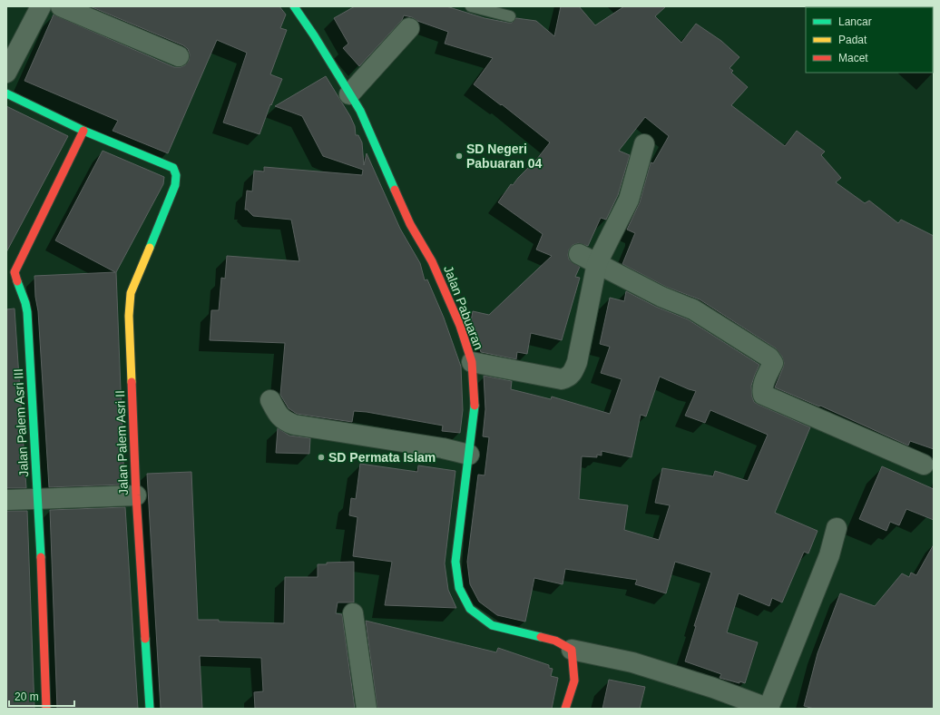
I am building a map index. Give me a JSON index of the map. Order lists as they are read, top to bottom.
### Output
{
  "streets": {
    "street": ["Jalan Pabuaran", "Jalan Palem Asri III", "Jalan Palem Asri II"]
  },
  "crossings": [
    ["Jalan Palem Asri III", "Jalan Palem Asri II"]
  ],
  "places": ["SD Negeri Pabuaran 04", "SD Permata Islam"],
  "legend": ["Lancar", "Padat", "Macet"],
  "scale_bar": "20 m"
}
